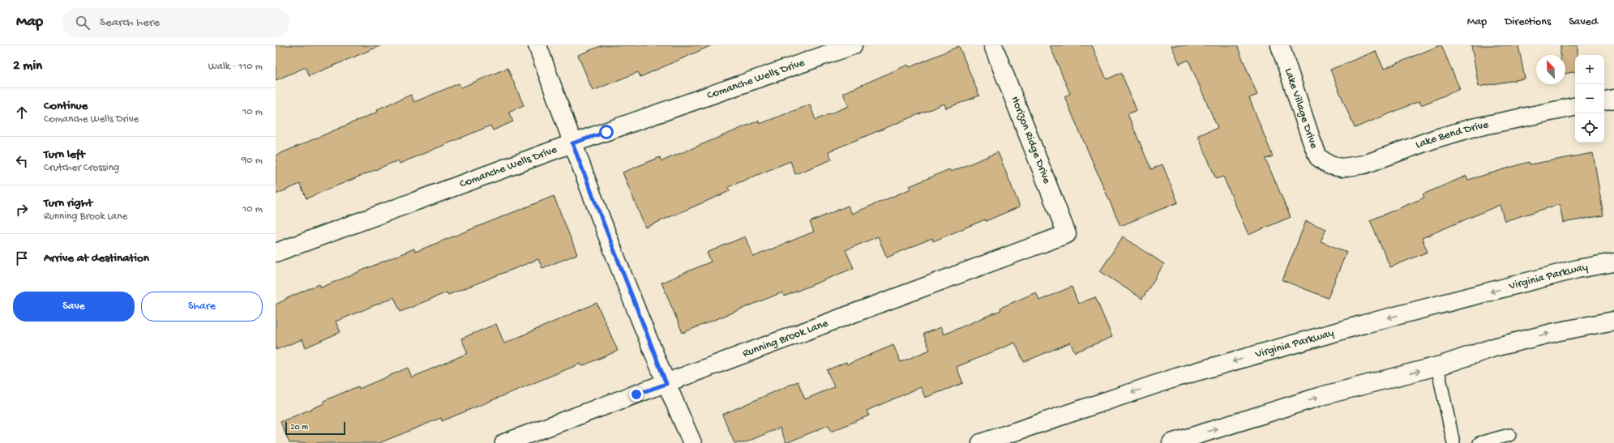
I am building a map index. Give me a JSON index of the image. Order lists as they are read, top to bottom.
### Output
{
  "streets": {
    "street": [
      "Comanche Wells Drive",
      "Lake Village Drive",
      "Lake Bend Drive",
      "Horizon Ridge Drive",
      "Virginia Parkway",
      "Running Brook Lane"
    ]
  },
  "crossings": [
    ["Lake Village Drive", "Lake Bend Drive"],
    ["Horizon Ridge Drive", "Running Brook Lane"]
  ],
  "scale_bar": "20 m",
  "north": "top left",
  "page": {
    "header": "Map",
    "search": "Search here",
    "nav": ["Map", "Directions", "Saved"],
    "heading": ["2 min", "Walk · 110 m"],
    "map_buttons": ["+", "−"],
    "list": [
      ["Continue", "Comanche Wells Drive", "10 m"],
      ["Turn left", "Crutcher Crossing", "90 m"],
      ["Turn right", "Running Brook Lane", "10 m"],
      "Arrive at destination"
    ],
    "buttons": ["Save", "Share"],
    "scale": "20 m"
  }
}
